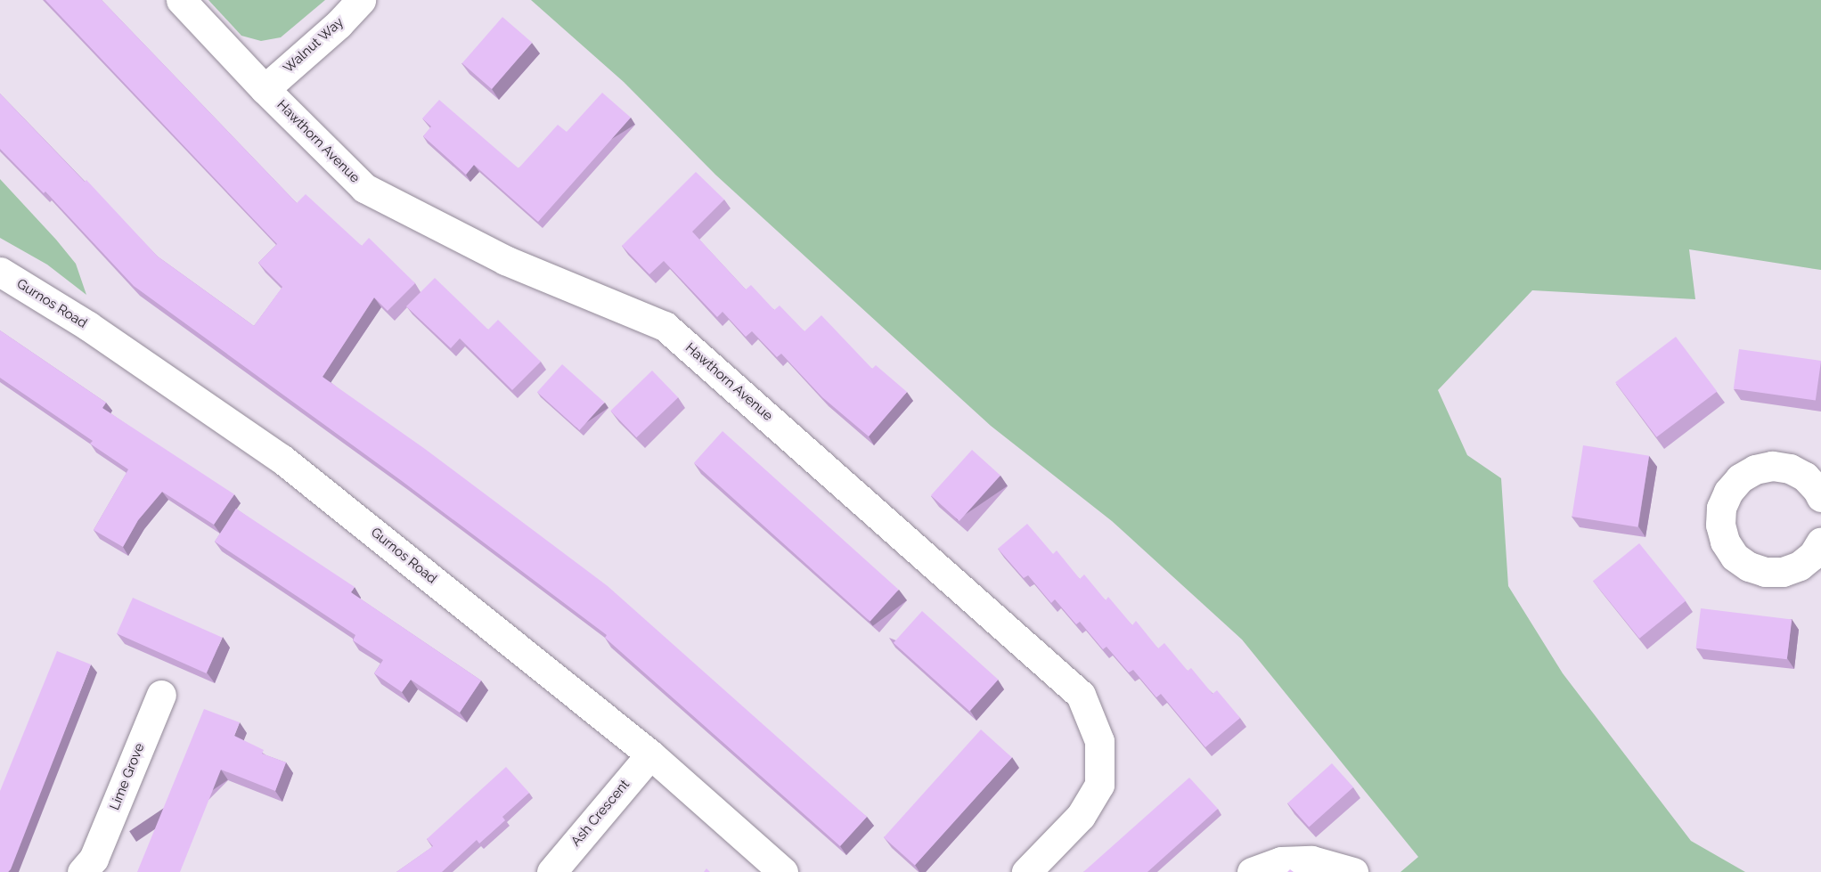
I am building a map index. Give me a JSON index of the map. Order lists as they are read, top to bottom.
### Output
{
  "streets": {
    "street": [
      "Walnut Way",
      "Hawthorn Avenue",
      "Gurnos Road",
      "Lime Grove",
      "Ash Crescent"
    ]
  },
  "crossings": [
    ["Walnut Way", "Hawthorn Avenue"],
    ["Gurnos Road", "Ash Crescent"]
  ]
}
